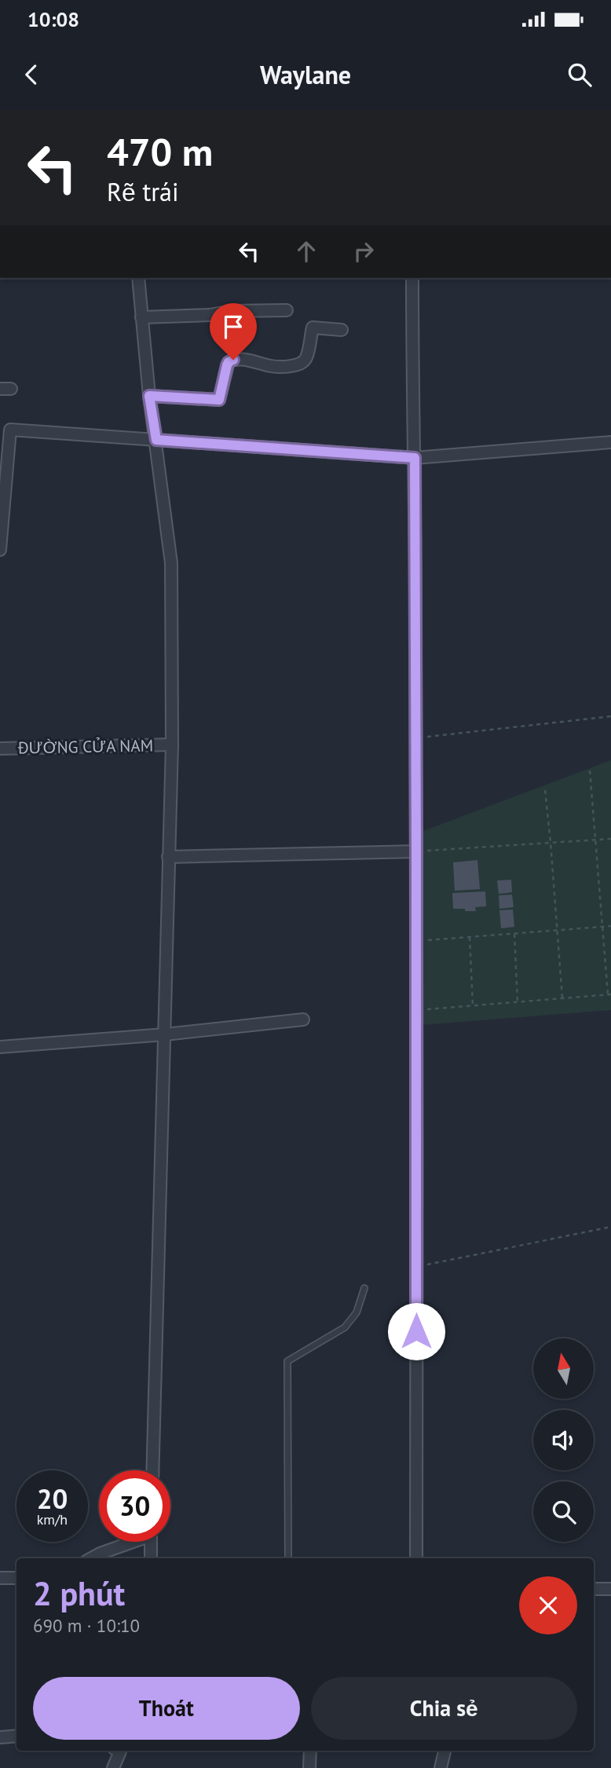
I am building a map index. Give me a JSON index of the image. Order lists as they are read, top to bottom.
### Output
{
  "streets": {
    "street": ["ĐƯỜNG CỬA NAM"]
  },
  "north": "top",
  "page": {
    "status": "10:08",
    "header": "Waylane",
    "turn": ["470 m", "Rẽ trái"],
    "speed": "20 km/h",
    "limit": "30",
    "heading": ["2 phút", "690 m · 10:10"],
    "buttons": ["Thoát", "Chia sẻ"]
  }
}
